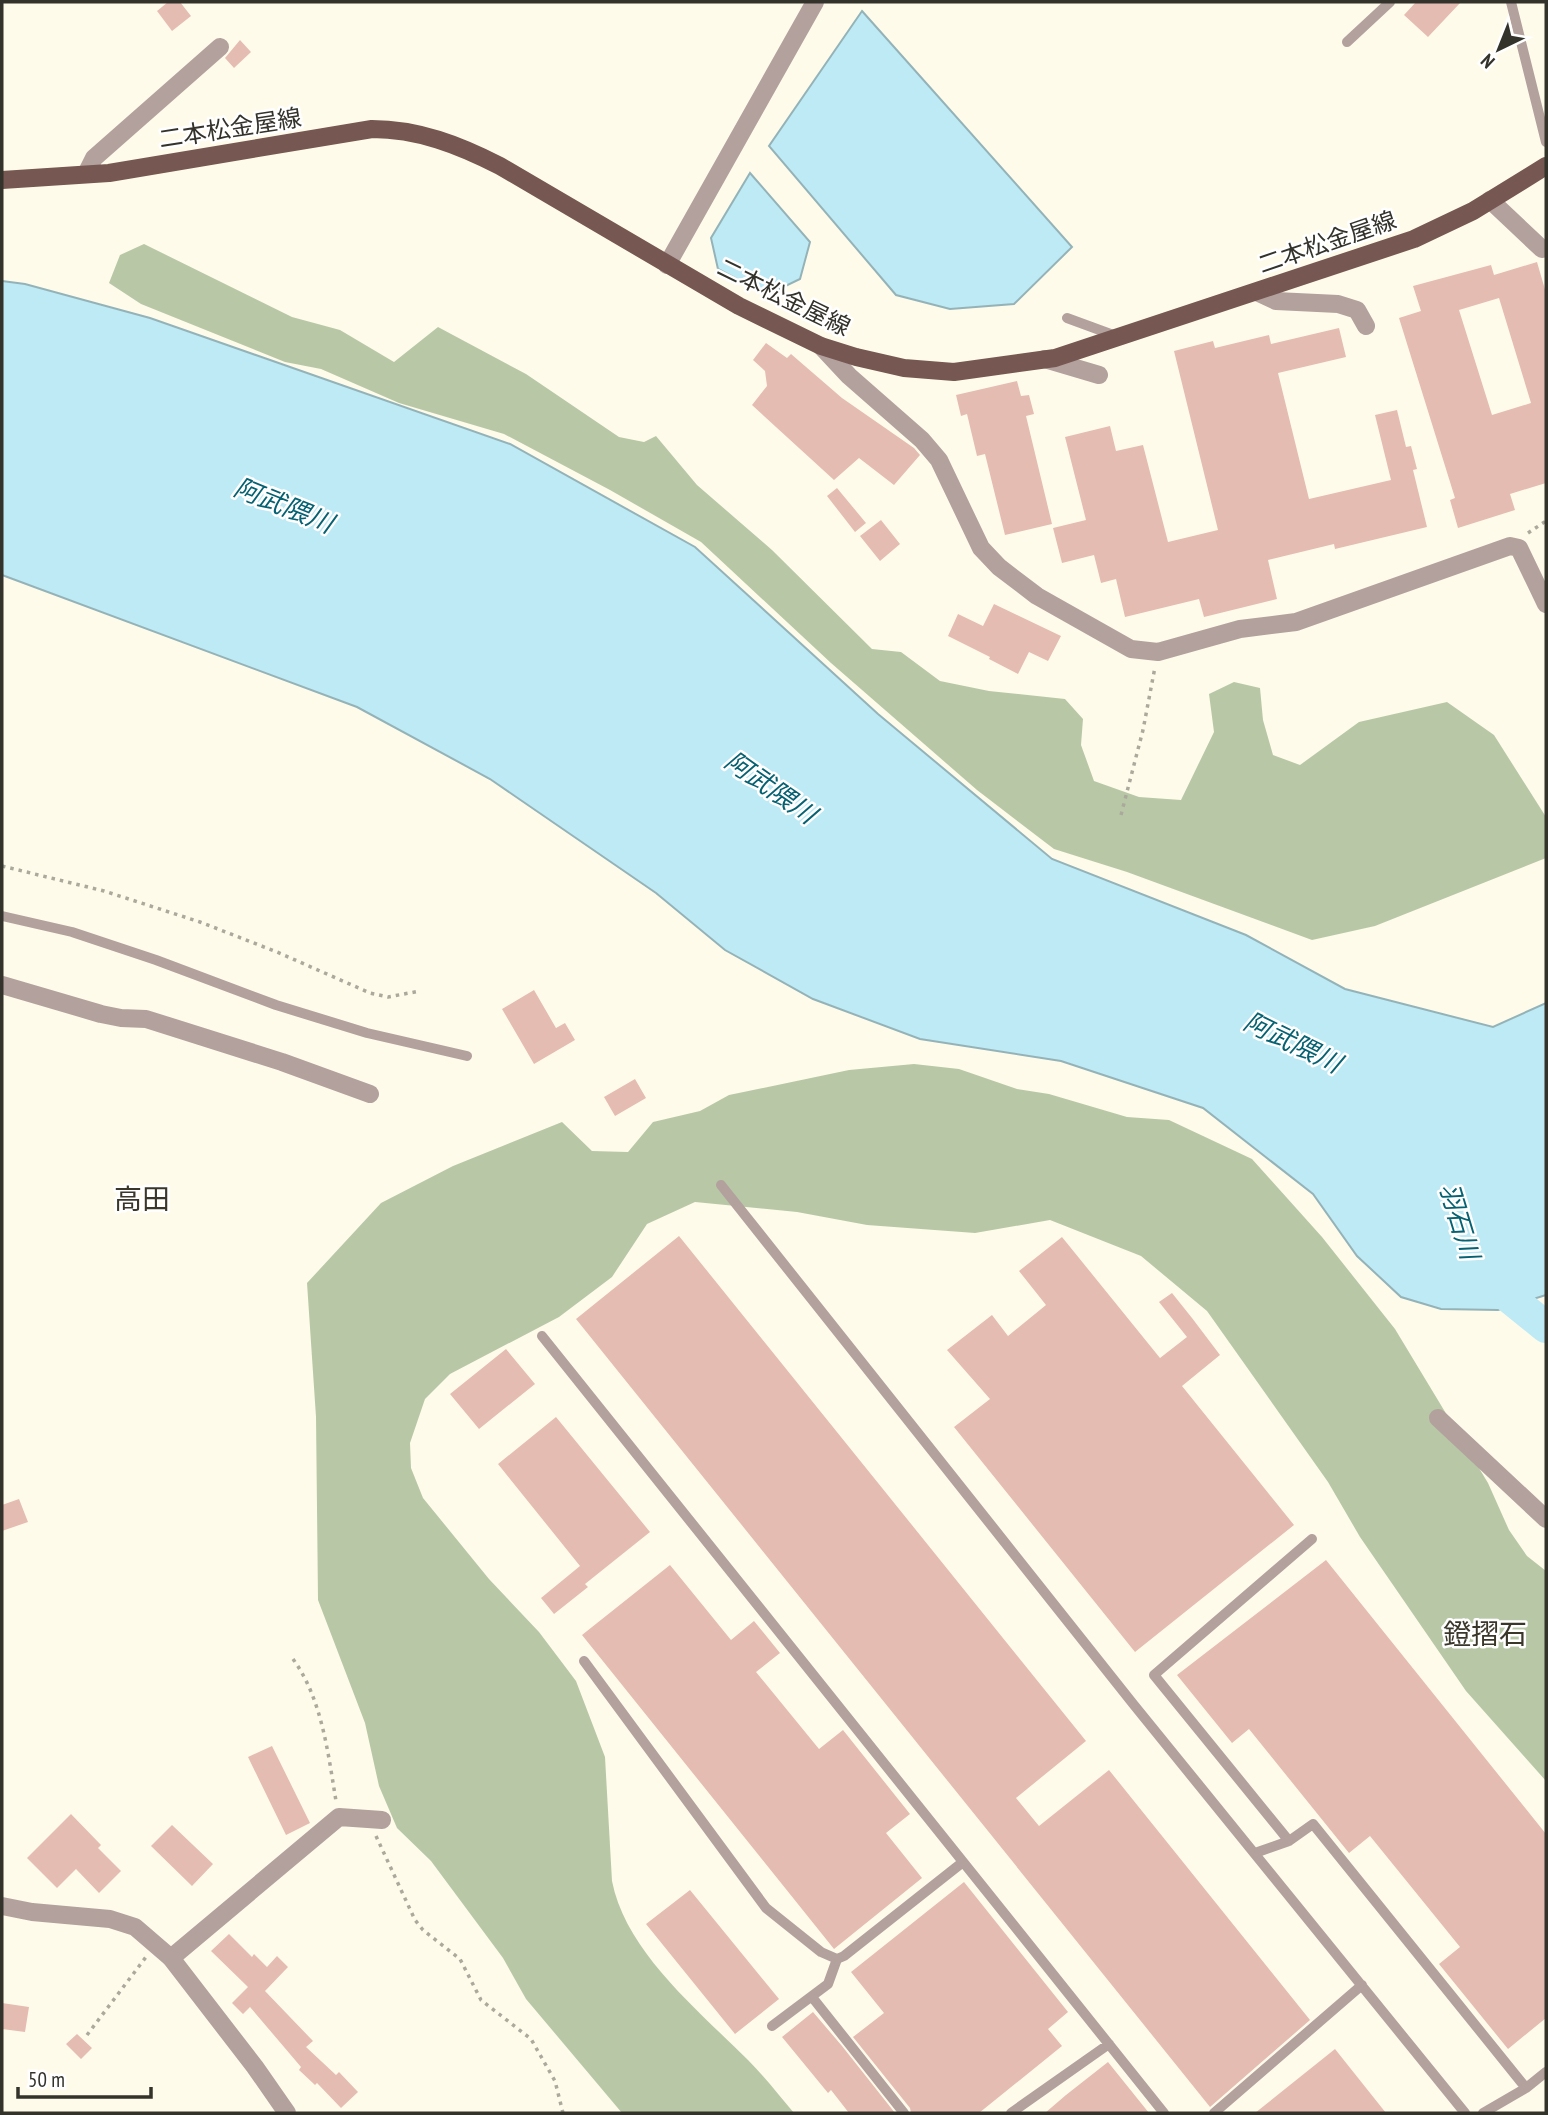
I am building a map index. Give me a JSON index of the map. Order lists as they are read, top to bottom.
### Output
{
  "streets": {
    "main road": ["二本松金屋線"]
  },
  "districts": ["高田", "鐙摺石"],
  "water": ["阿武隈川", "羽石川"],
  "scale_bar": "50 m",
  "north": "bottom left"
}
